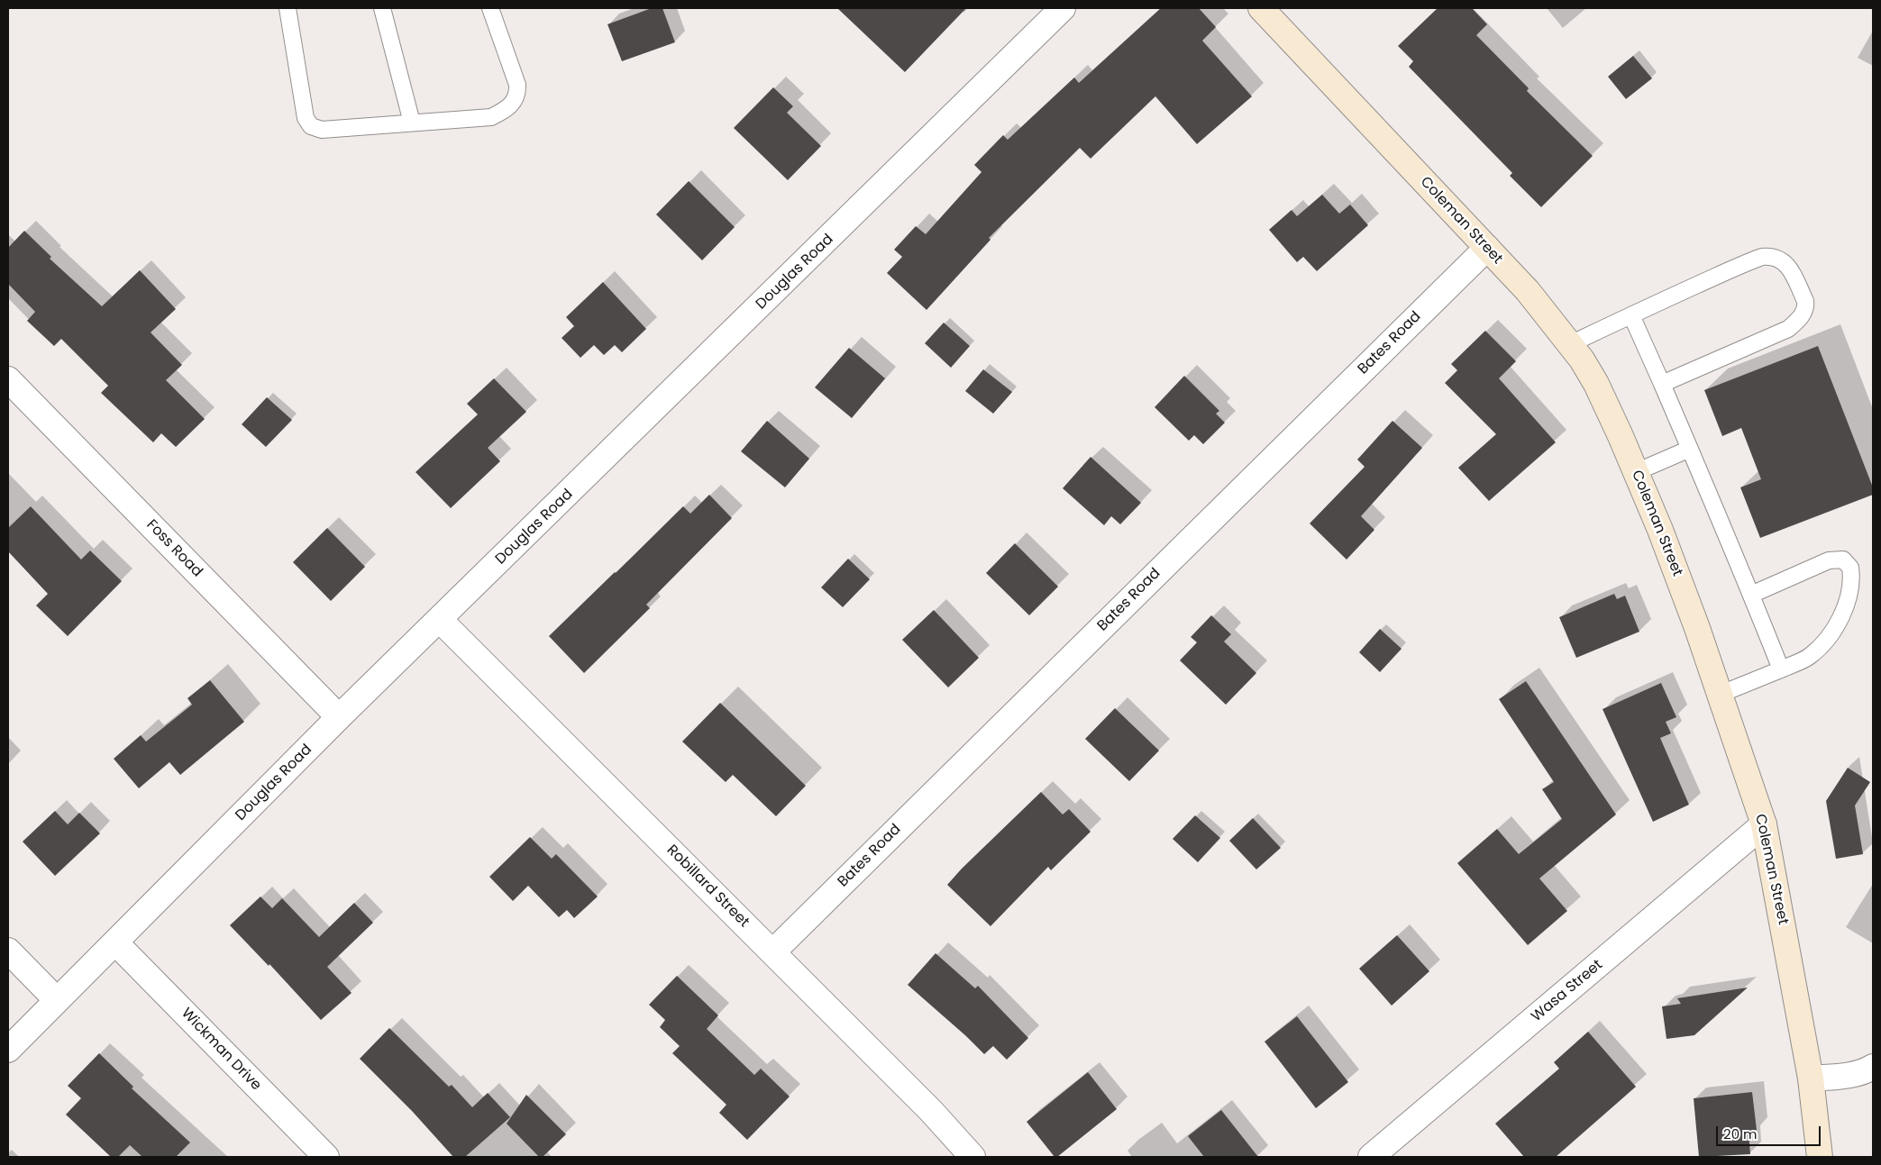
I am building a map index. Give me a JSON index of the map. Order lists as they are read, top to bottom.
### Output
{
  "streets": {
    "street": [
      "Coleman Street",
      "Douglas Road",
      "Bates Road",
      "Foss Road",
      "Robillard Street",
      "Wasa Street",
      "Wickman Drive"
    ]
  },
  "crossings": [
    ["Coleman Street", "Bates Road"],
    ["Coleman Street", "Wasa Street"],
    ["Douglas Road", "Foss Road"],
    ["Douglas Road", "Robillard Street"],
    ["Douglas Road", "Wickman Drive"],
    ["Bates Road", "Robillard Street"]
  ],
  "scale_bar": "20 m"
}
